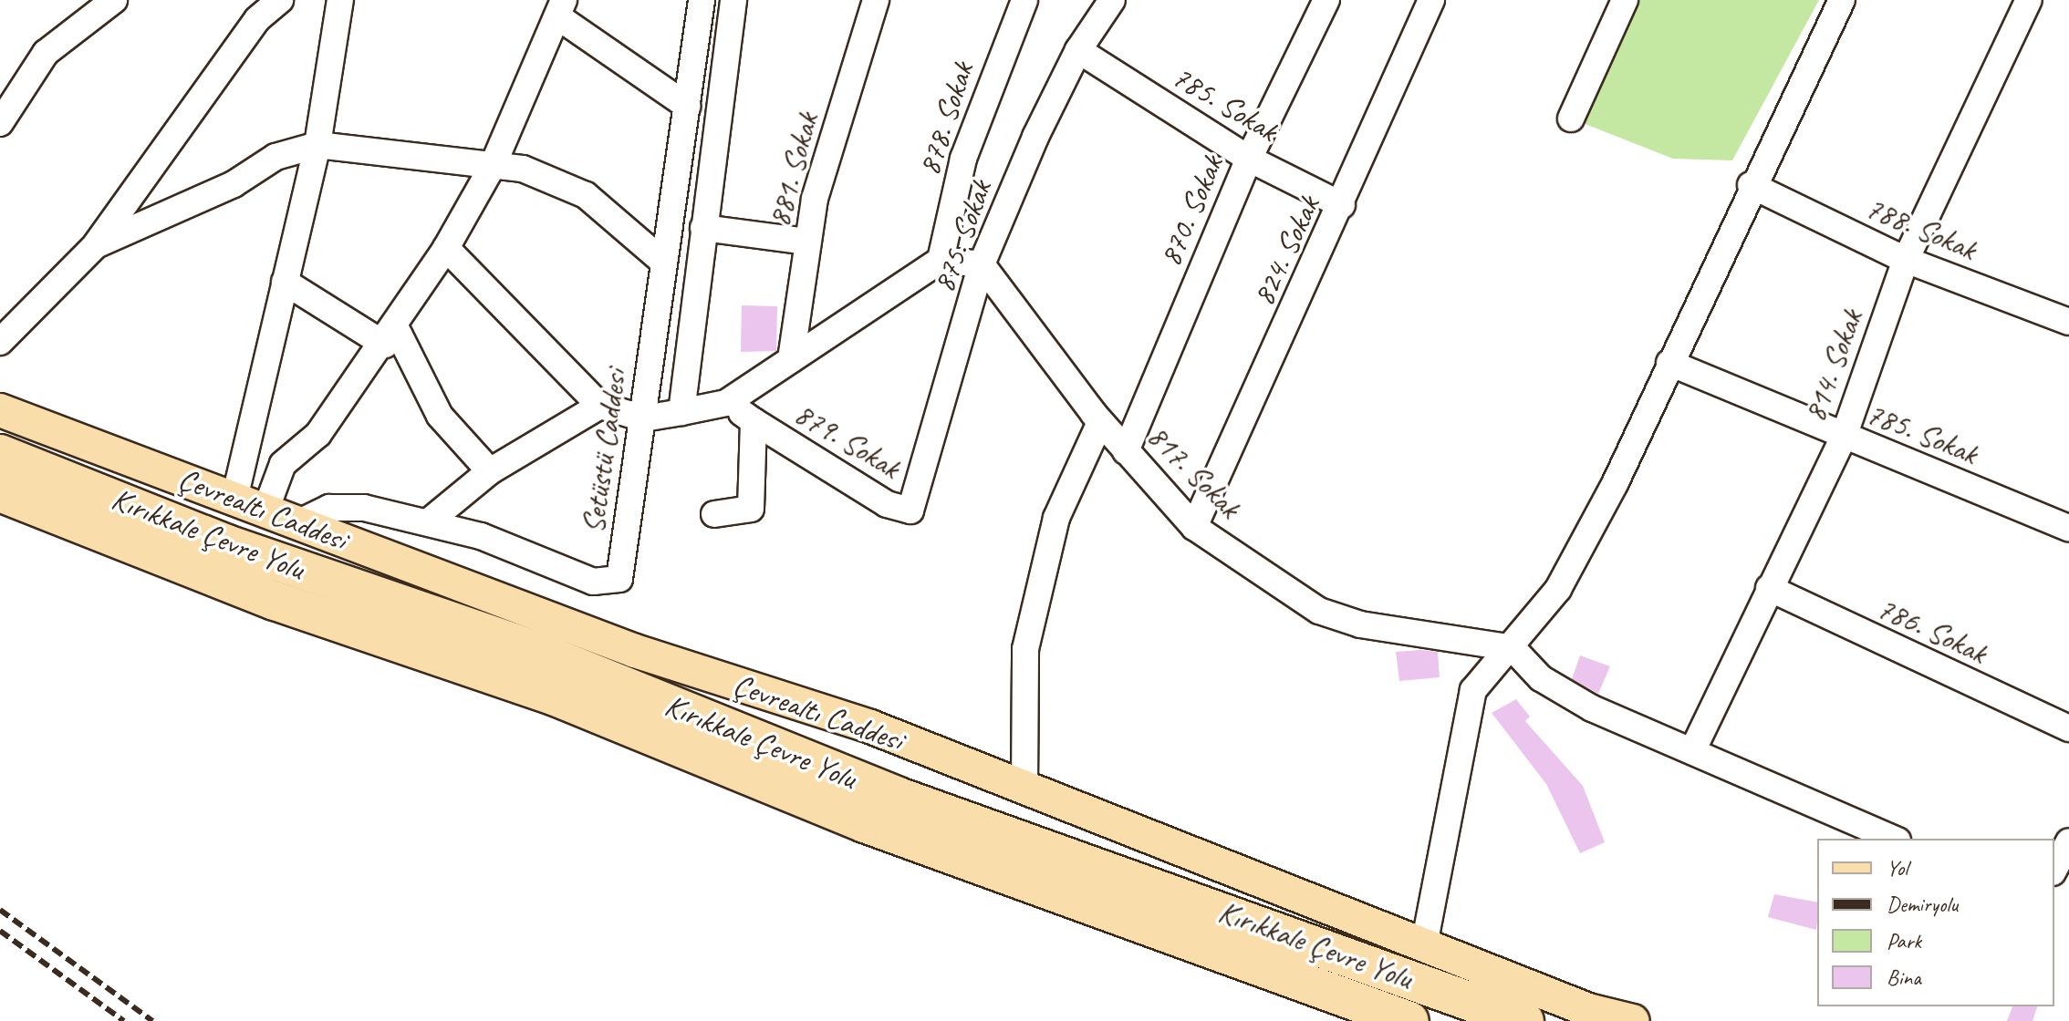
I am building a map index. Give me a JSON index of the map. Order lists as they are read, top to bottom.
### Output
{
  "streets": {
    "highway": ["Kırıkkale Çevre Yolu"],
    "main road": ["Çevrealtı Caddesi"],
    "street": [
      "785. Sokak",
      "878. Sokak",
      "881. Sokak",
      "870. Sokak",
      "788. Sokak",
      "875. Sokak",
      "824. Sokak",
      "814. Sokak",
      "879. Sokak",
      "Setüstü Caddesi",
      "817. Sokak",
      "786. Sokak"
    ]
  },
  "crossings": [
    ["785. Sokak", "870. Sokak"],
    ["785. Sokak", "875. Sokak"],
    ["785. Sokak", "824. Sokak"],
    ["785. Sokak", "814. Sokak"],
    ["870. Sokak", "817. Sokak"],
    ["788. Sokak", "814. Sokak"],
    ["875. Sokak", "879. Sokak"],
    ["875. Sokak", "817. Sokak"],
    ["824. Sokak", "817. Sokak"],
    ["814. Sokak", "786. Sokak"],
    ["Setüstü Caddesi", "Çevrealtı Caddesi"]
  ],
  "legend": [
    "Yol",
    "Demiryolu",
    "Park",
    "Bina"
  ]
}
